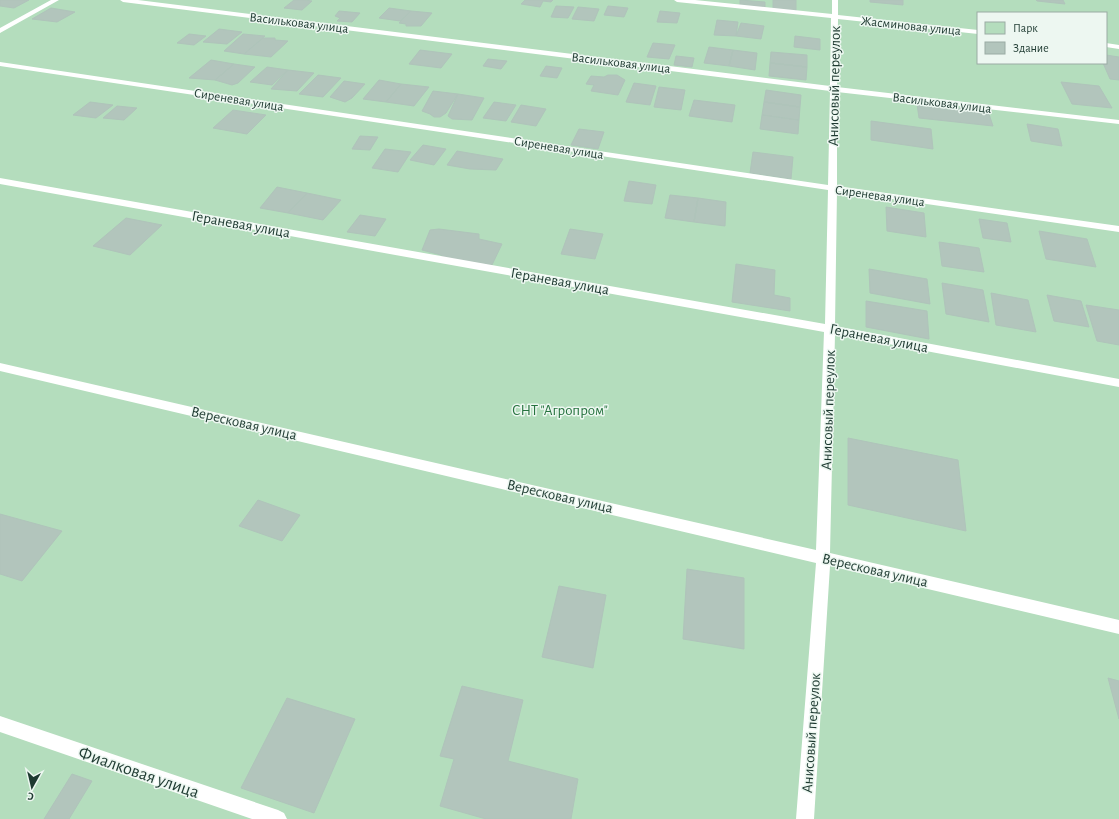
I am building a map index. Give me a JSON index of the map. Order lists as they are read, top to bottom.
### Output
{
  "streets": {
    "lane": [
      "Васильковая улица",
      "Жасминовая улица",
      "Анисовый переулок",
      "Сиреневая улица",
      "Гераневая улица",
      "Вересковая улица",
      "Фиалковая улица"
    ]
  },
  "crossings": [
    ["Васильковая улица", "Анисовый переулок"],
    ["Жасминовая улица", "Анисовый переулок"],
    ["Анисовый переулок", "Сиреневая улица"],
    ["Анисовый переулок", "Гераневая улица"],
    ["Анисовый переулок", "Вересковая улица"]
  ],
  "parks": ["СНТ \"Агропром\""],
  "legend": ["Парк", "Здание"],
  "north": "bottom"
}
